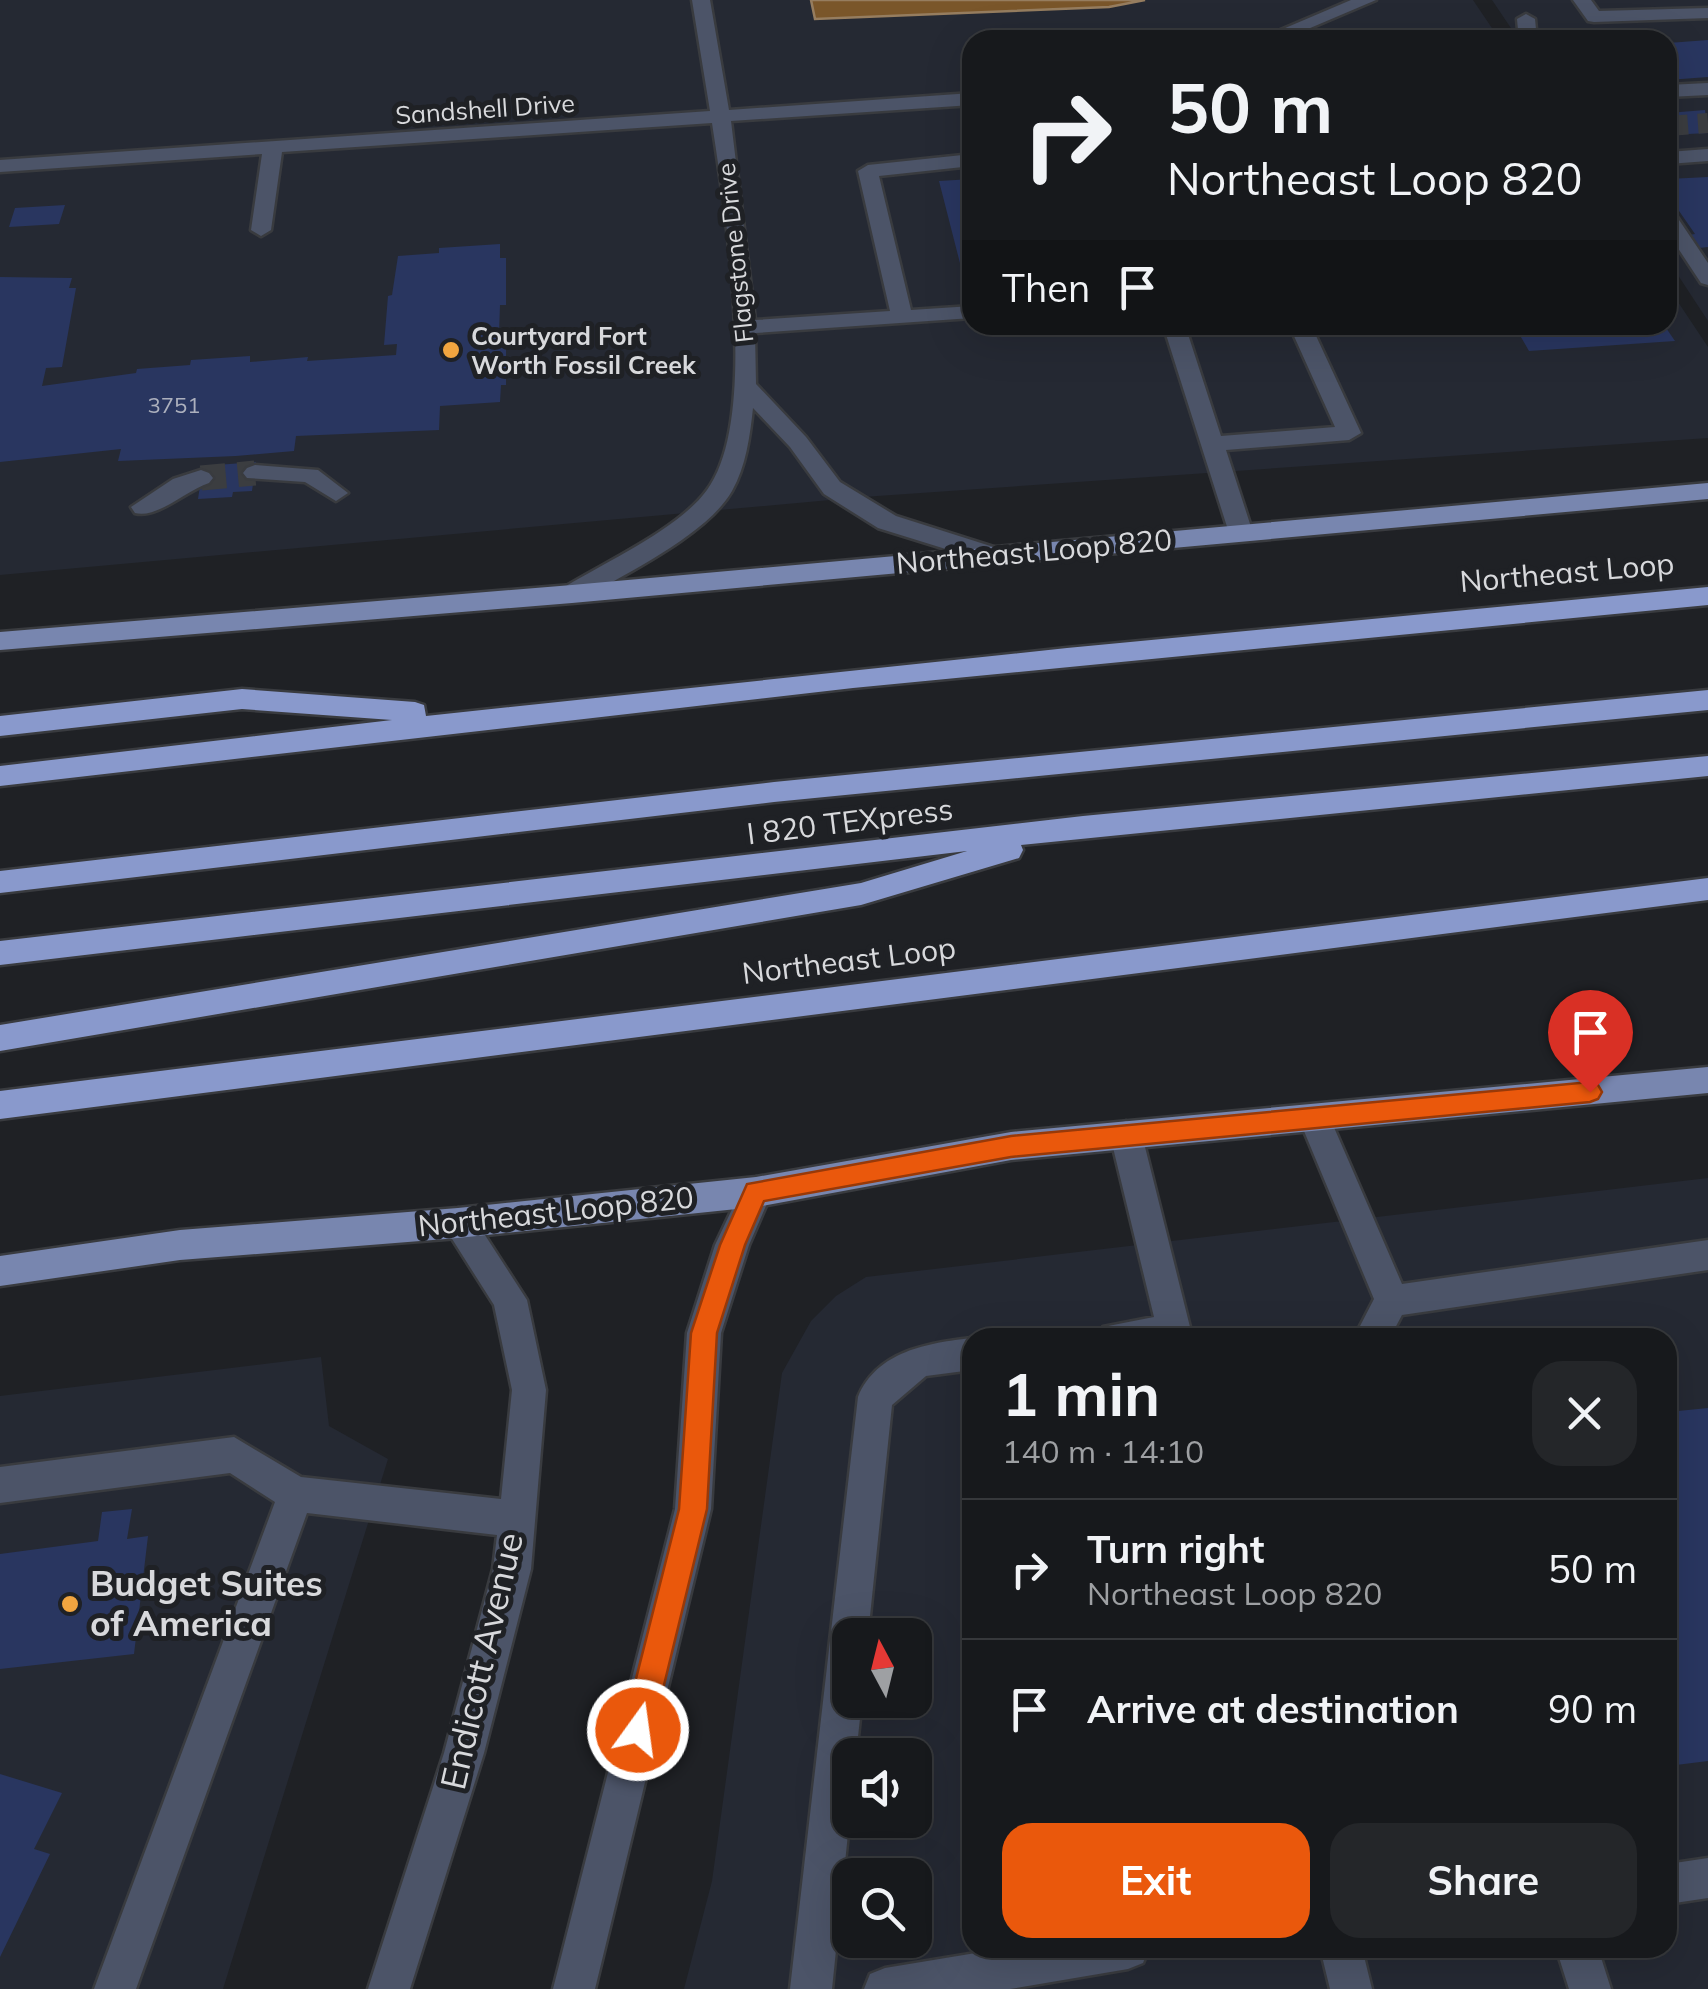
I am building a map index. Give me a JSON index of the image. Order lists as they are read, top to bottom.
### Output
{
  "streets": {
    "highway": ["Northeast Loop", "I 820 TEXpress"],
    "main road": ["Northeast Loop 820"],
    "street": ["Sandshell Drive", "Flagstone Drive", "Endicott Avenue"]
  },
  "crossings": [
    ["Sandshell Drive", "Flagstone Drive"],
    ["Flagstone Drive", "Northeast Loop 820"],
    ["Northeast Loop 820", "Endicott Avenue"]
  ],
  "places": ["Courtyard Fort Worth Fossil Creek", "Budget Suites of America"],
  "house_numbers": ["3751"],
  "north": "top",
  "page": {
    "turn": ["50 m", "Northeast Loop 820"],
    "then": "Then",
    "heading": ["1 min", "140 m · 14:10"],
    "list": [
      {
        "name": "Turn right",
        "note": "Northeast Loop 820",
        "value": "50 m"
      },
      {
        "name": "Arrive at destination",
        "value": "90 m"
      }
    ],
    "buttons": ["Exit", "Share"]
  }
}
